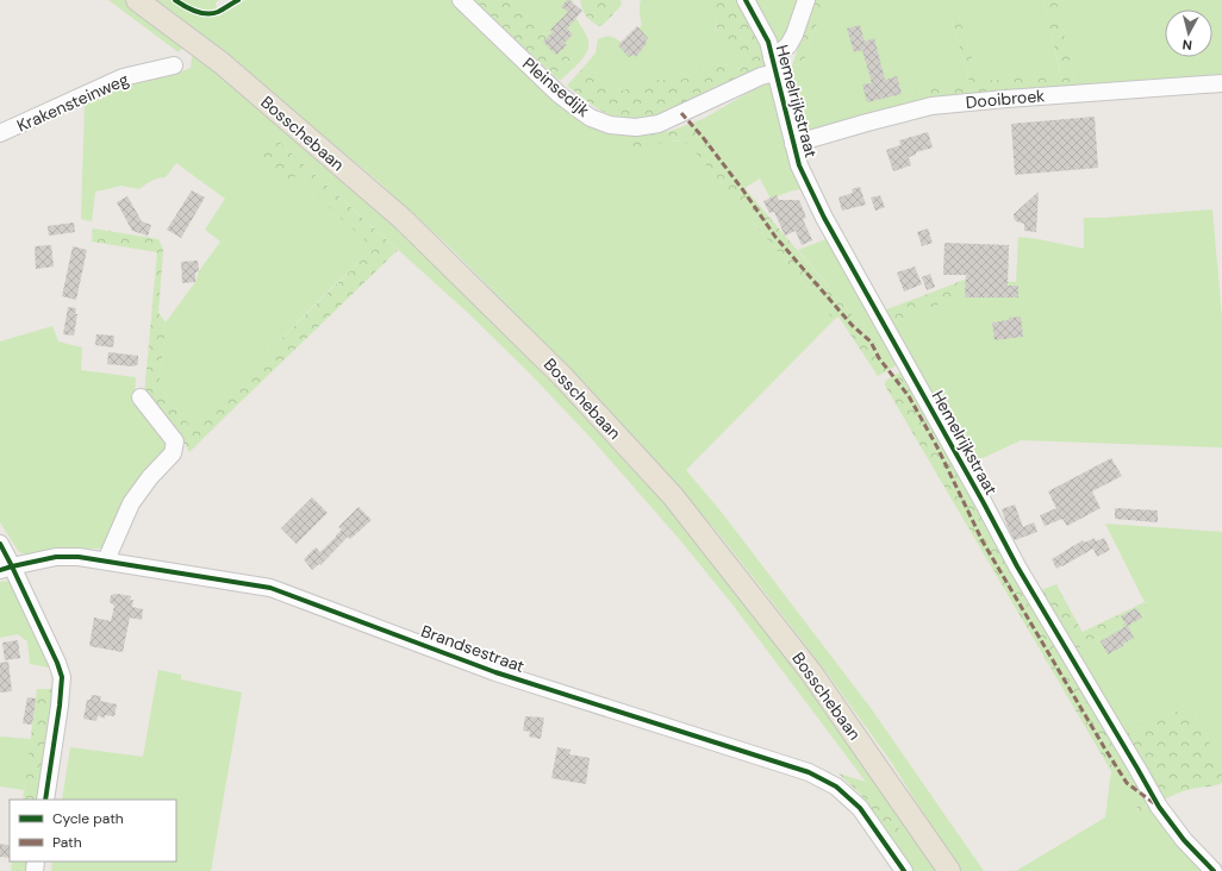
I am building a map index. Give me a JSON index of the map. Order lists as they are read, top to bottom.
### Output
{
  "streets": {
    "main road": ["Bosschebaan"],
    "street": [
      "Pleinsedijk",
      "Dooibroek",
      "Hemelrijkstraat",
      "Krakensteinweg",
      "Brandsestraat"
    ]
  },
  "crossings": [
    ["Pleinsedijk", "Hemelrijkstraat"],
    ["Dooibroek", "Hemelrijkstraat"]
  ],
  "legend": ["Cycle path", "Path"],
  "north": "bottom"
}
